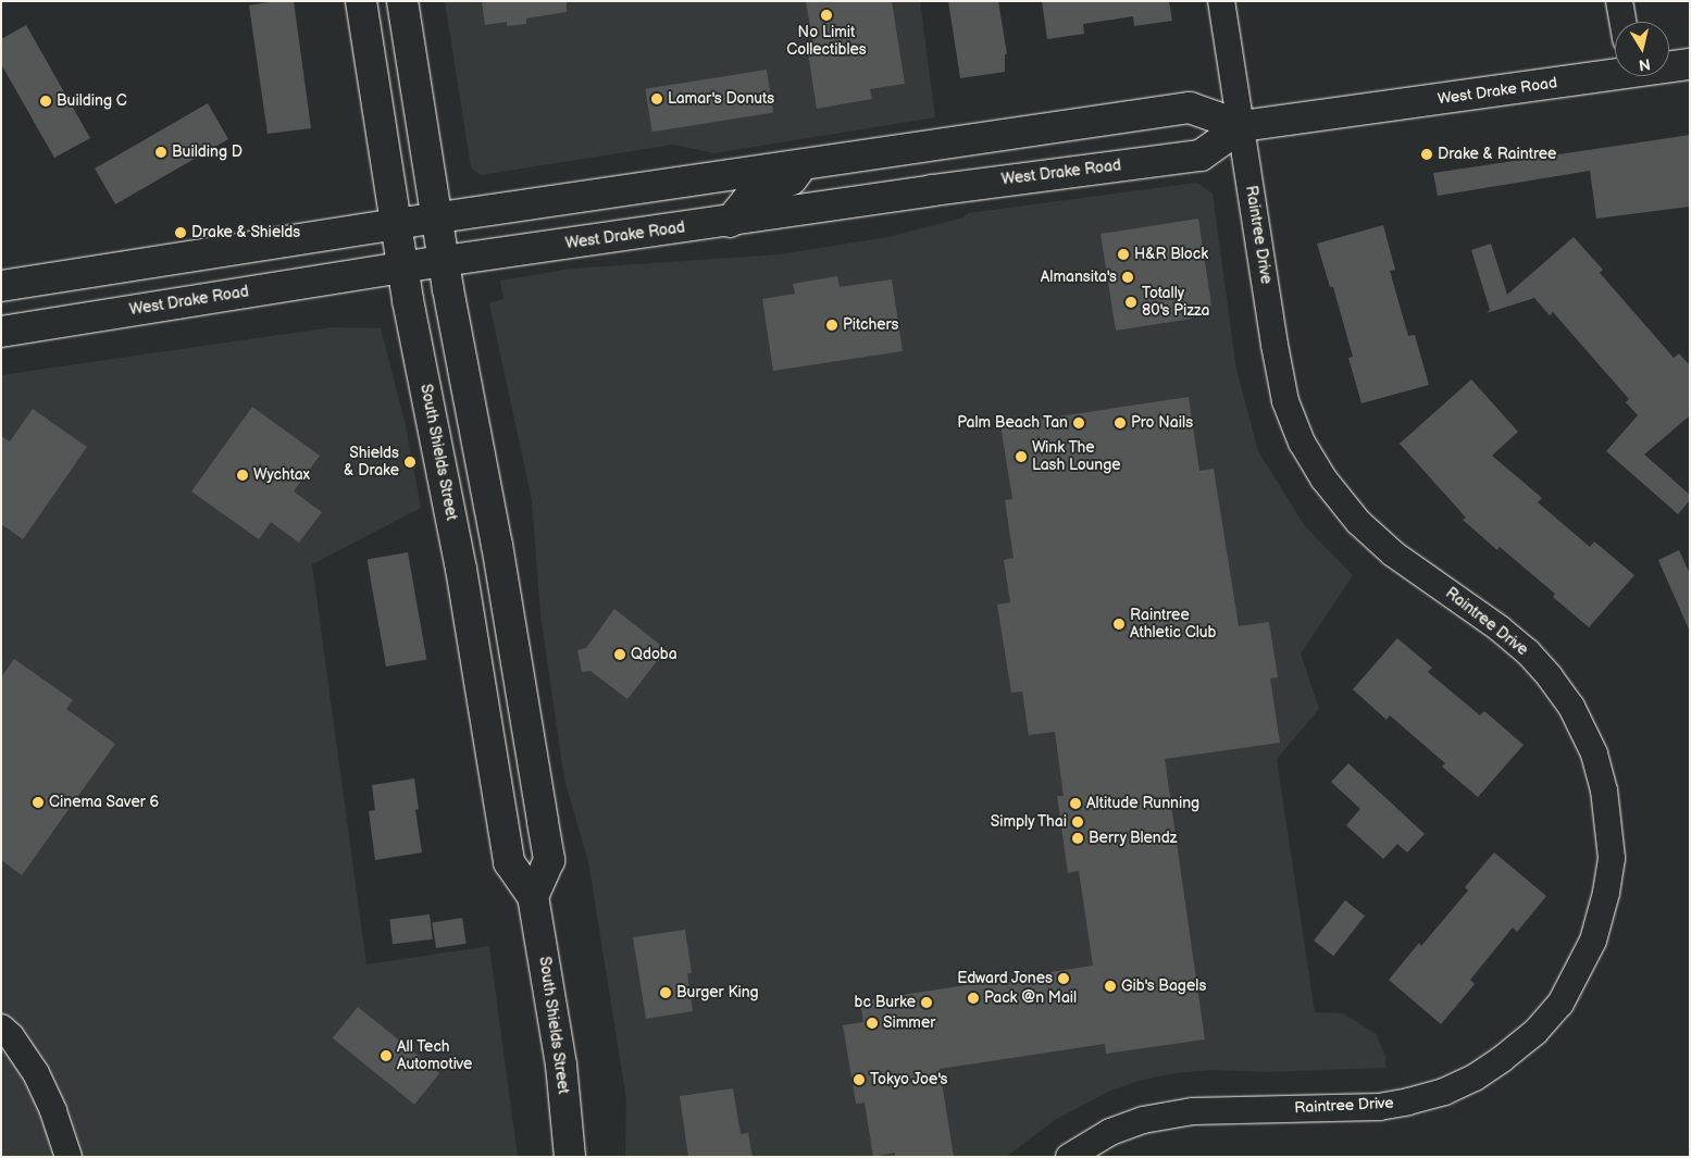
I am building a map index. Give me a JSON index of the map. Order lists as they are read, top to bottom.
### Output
{
  "streets": {
    "main road": ["West Drake Road", "South Shields Street"],
    "street": ["Raintree Drive"]
  },
  "crossings": [
    ["West Drake Road", "Raintree Drive"],
    ["West Drake Road", "South Shields Street"]
  ],
  "places": [
    "No Limit Collectibles",
    "Lamar's Donuts",
    "Building C",
    "Building D",
    "Drake & Raintree",
    "Drake & Shields",
    "H&R Block",
    "Almansita's",
    "Totally 80's Pizza",
    "Pitchers",
    "Palm Beach Tan",
    "Pro Nails",
    "Wink The Lash Lounge",
    "Shields & Drake",
    "Wychtax",
    "Raintree Athletic Club",
    "Qdoba",
    "Cinema Saver 6",
    "Altitude Running",
    "Simply Thai",
    "Berry Blendz",
    "Edward Jones",
    "Gib's Bagels",
    "Burger King",
    "Pack @n Mail",
    "bc Burke",
    "Simmer",
    "All Tech Automotive",
    "Tokyo Joe's"
  ],
  "north": "bottom"
}
